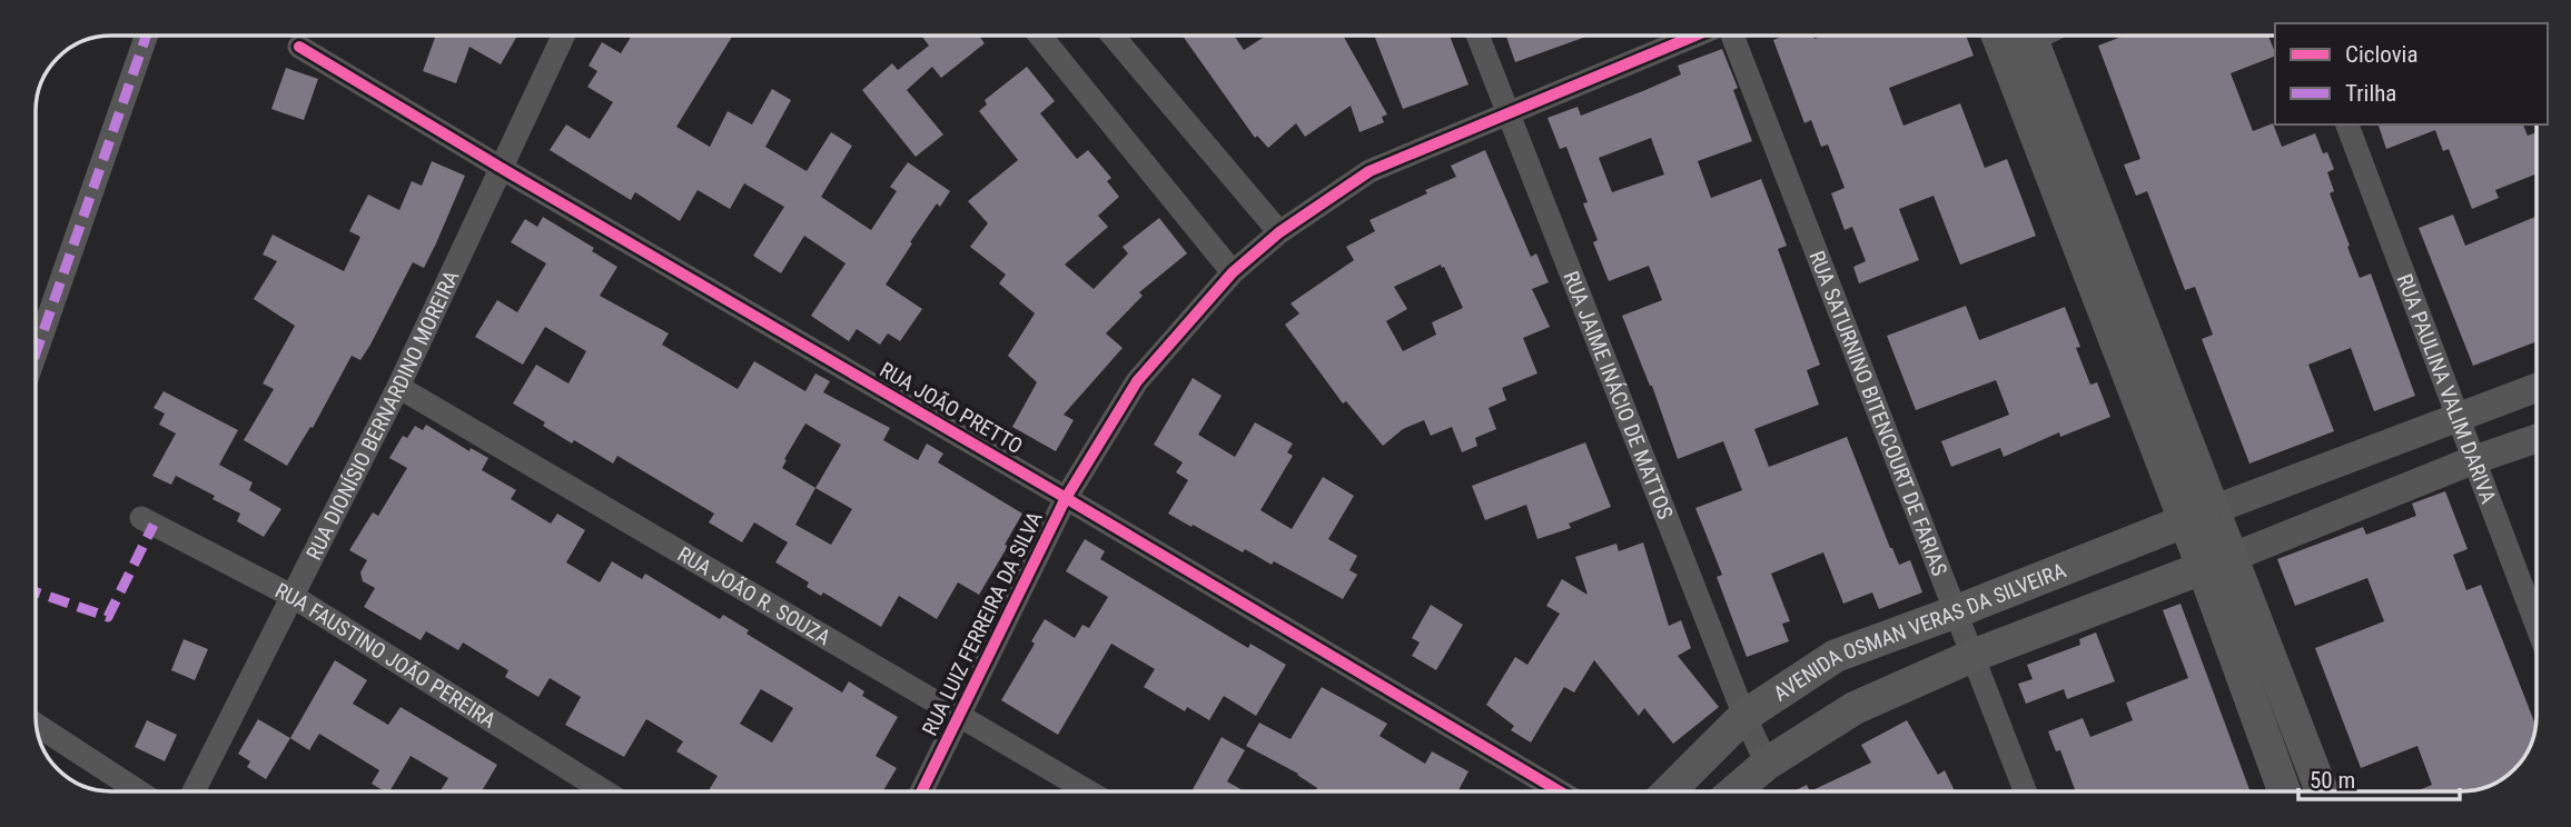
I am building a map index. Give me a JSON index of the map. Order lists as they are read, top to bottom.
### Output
{
  "streets": {
    "main road": ["AVENIDA OSMAN VERAS DA SILVEIRA"],
    "street": [
      "RUA PAULINA VALIM DARIVA",
      "RUA JAIME INÁCIO DE MATTOS",
      "RUA JOÃO PRETTO",
      "RUA DIONÍSIO BERNARDINO MOREIRA",
      "RUA SATURNINO BITENCOURT DE FARIAS",
      "RUA JOÃO R. SOUZA",
      "RUA LUIZ FERREIRA DA SILVA",
      "RUA FAUSTINO JOÃO PEREIRA"
    ]
  },
  "crossings": [
    ["RUA JAIME INÁCIO DE MATTOS", "RUA LUIZ FERREIRA DA SILVA"],
    ["RUA JAIME INÁCIO DE MATTOS", "AVENIDA OSMAN VERAS DA SILVEIRA"],
    ["RUA JOÃO PRETTO", "RUA DIONÍSIO BERNARDINO MOREIRA"],
    ["RUA JOÃO PRETTO", "RUA LUIZ FERREIRA DA SILVA"],
    ["RUA DIONÍSIO BERNARDINO MOREIRA", "RUA JOÃO R. SOUZA"],
    ["RUA DIONÍSIO BERNARDINO MOREIRA", "RUA FAUSTINO JOÃO PEREIRA"],
    ["RUA SATURNINO BITENCOURT DE FARIAS", "AVENIDA OSMAN VERAS DA SILVEIRA"],
    ["RUA JOÃO R. SOUZA", "RUA LUIZ FERREIRA DA SILVA"]
  ],
  "legend": ["Ciclovia", "Trilha"],
  "scale_bar": "50 m"
}
